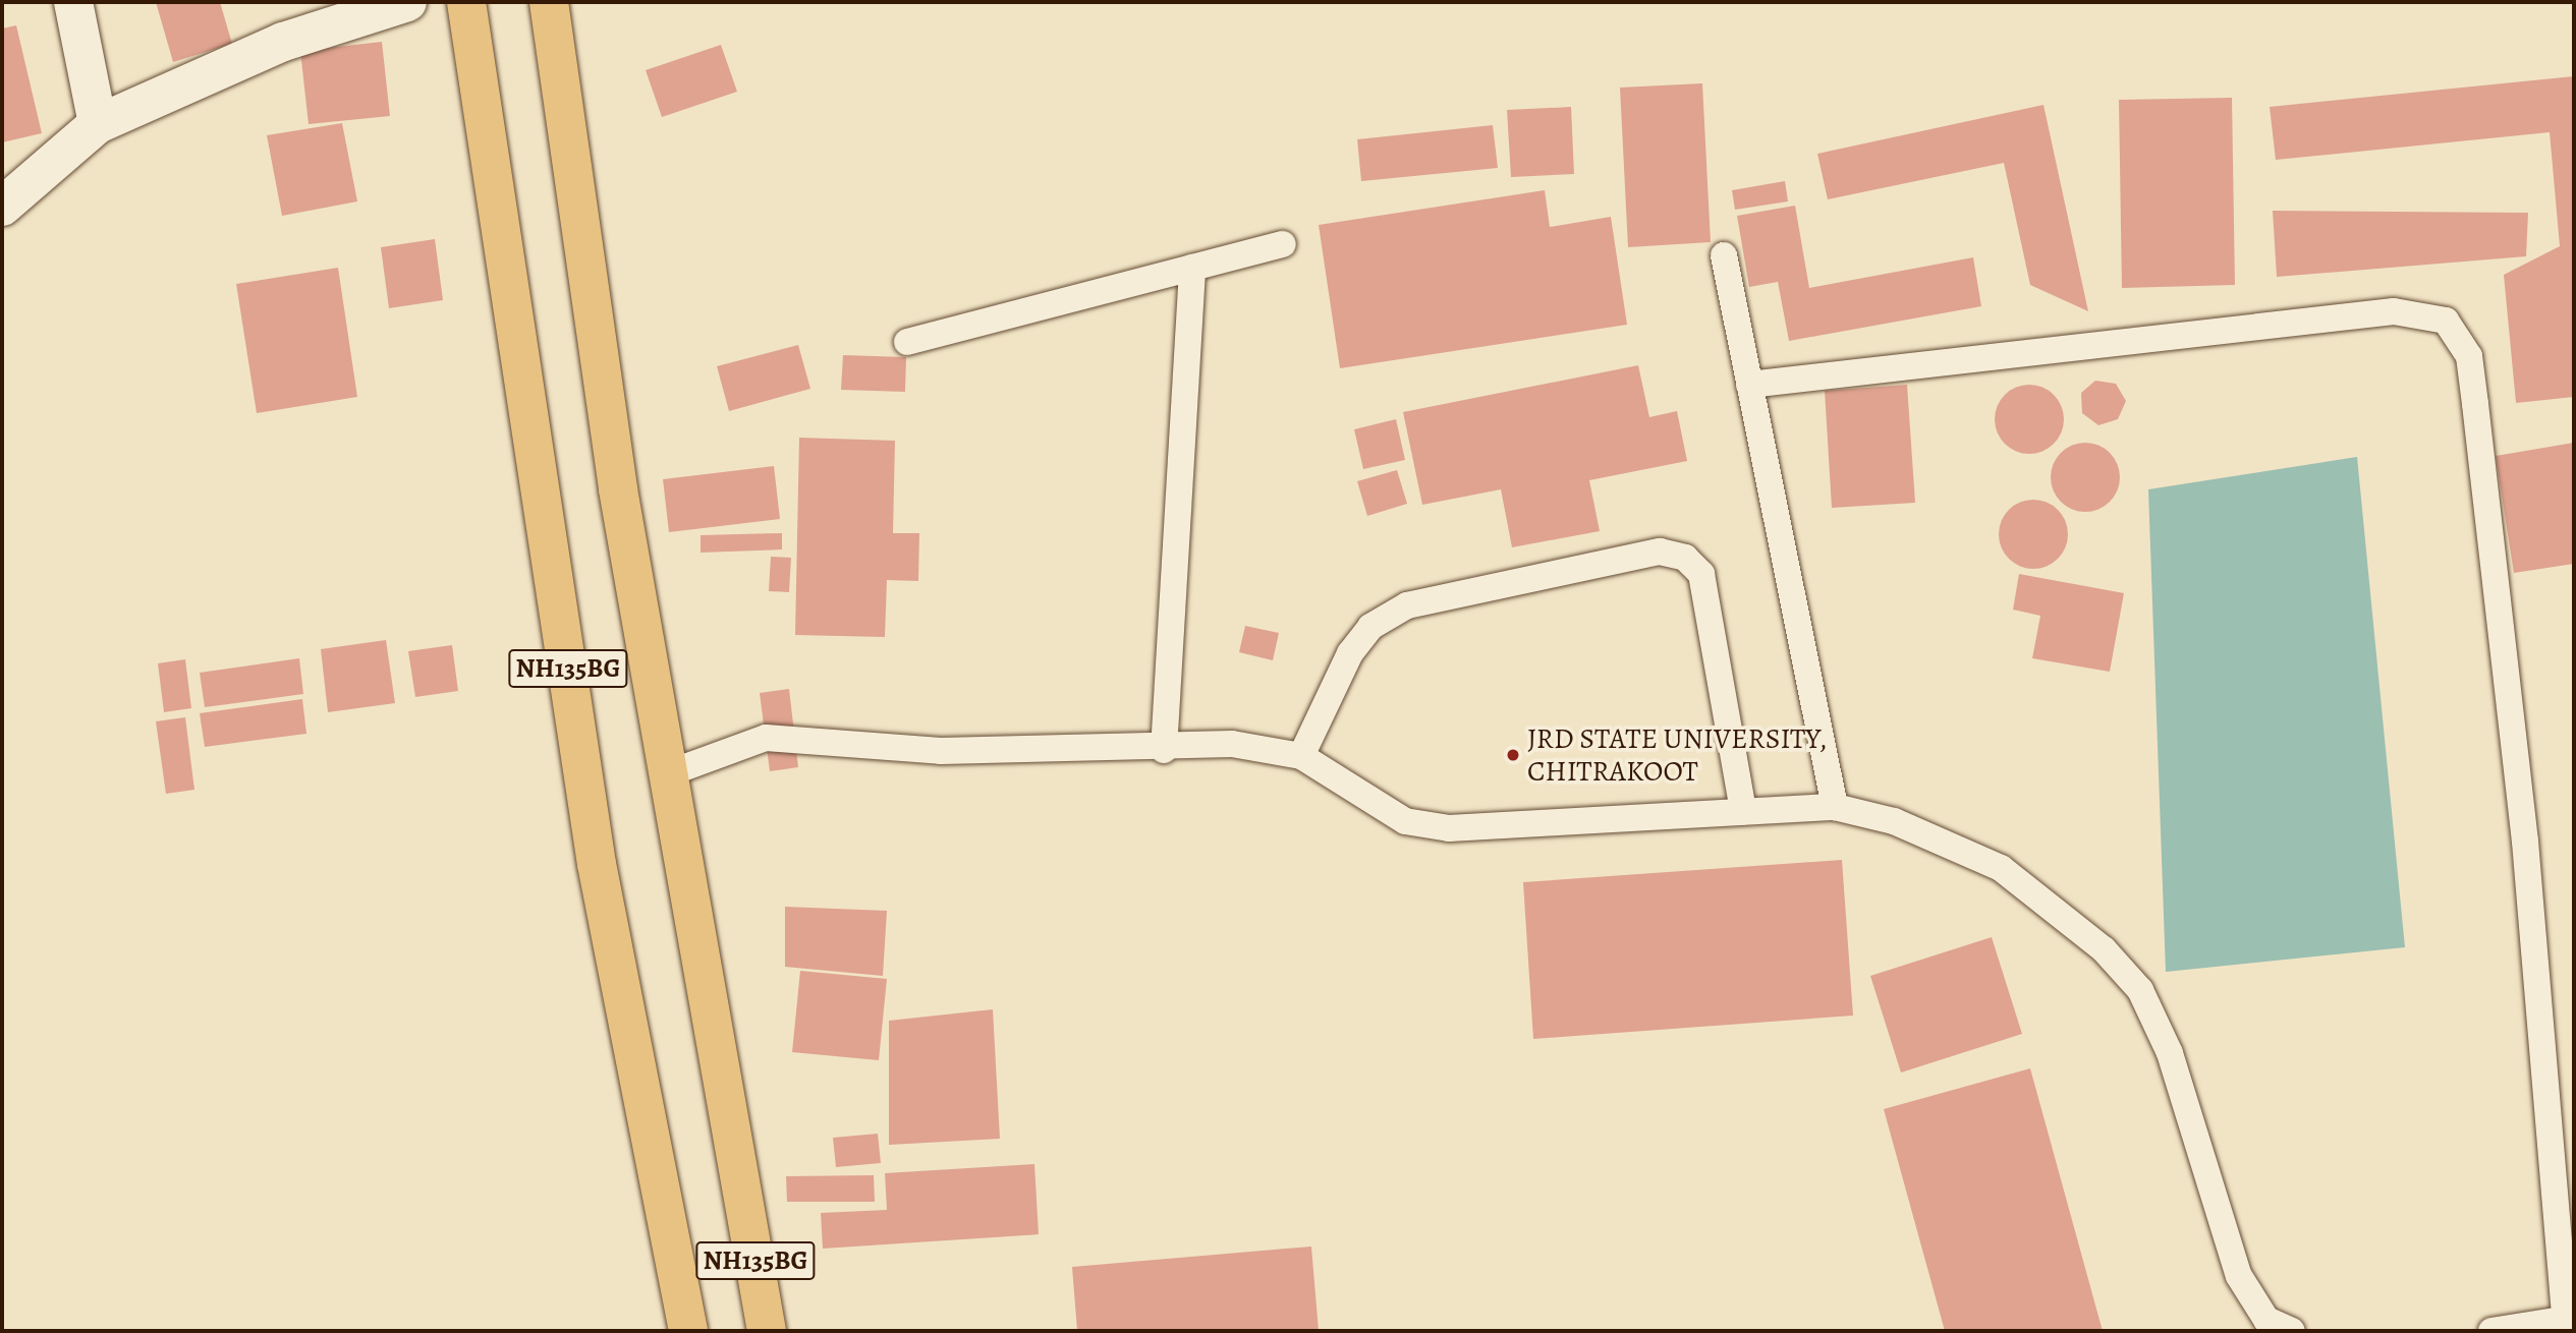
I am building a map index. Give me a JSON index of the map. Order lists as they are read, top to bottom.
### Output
{
  "streets": {
    "highway": ["NH135BG"]
  },
  "places": ["JRD STATE UNIVERSITY, CHITRAKOOT"]
}
